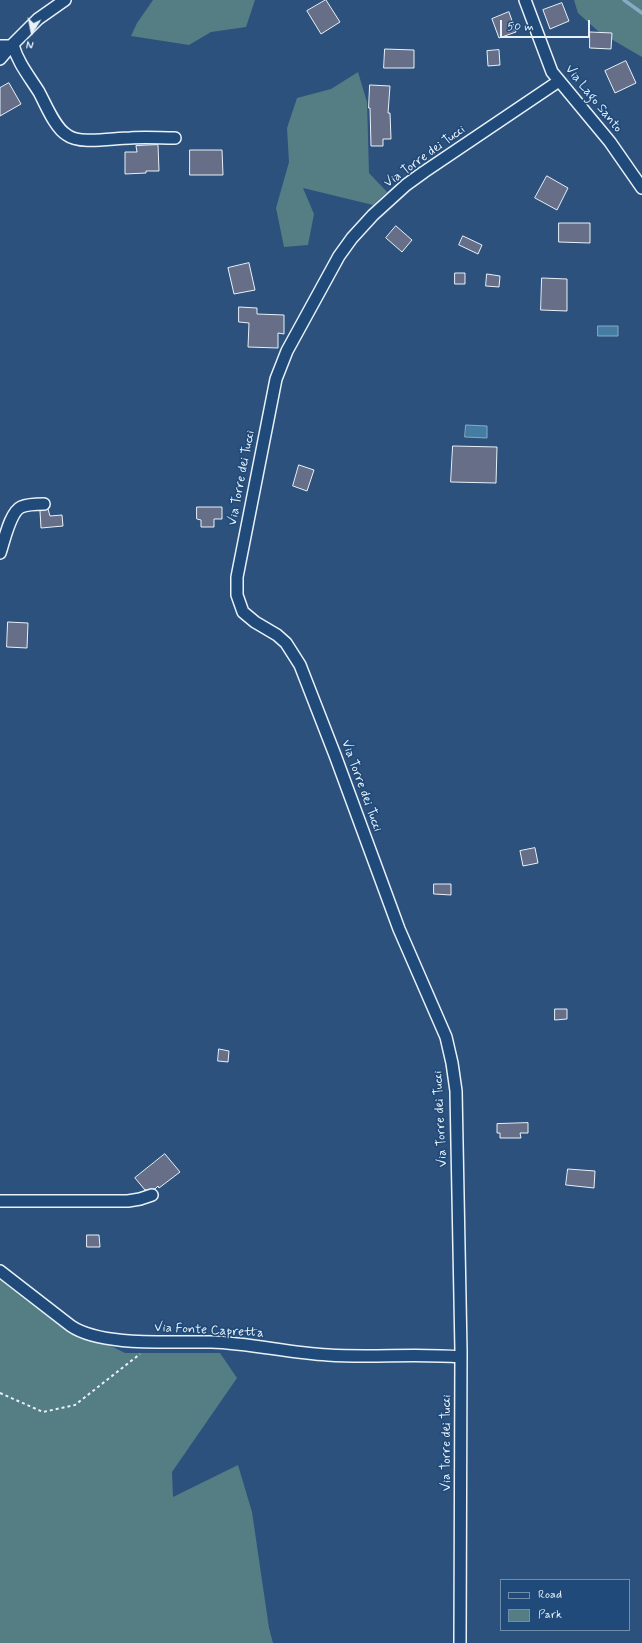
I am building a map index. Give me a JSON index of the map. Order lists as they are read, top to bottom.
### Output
{
  "streets": {
    "street": ["Via Lago Santo", "Via Torre dei Tucci", "Via Fonte Capretta"]
  },
  "crossings": [
    ["Via Lago Santo", "Via Torre dei Tucci"],
    ["Via Torre dei Tucci", "Via Fonte Capretta"]
  ],
  "legend": ["Road", "Park"],
  "scale_bar": "50 m",
  "north": "bottom"
}
